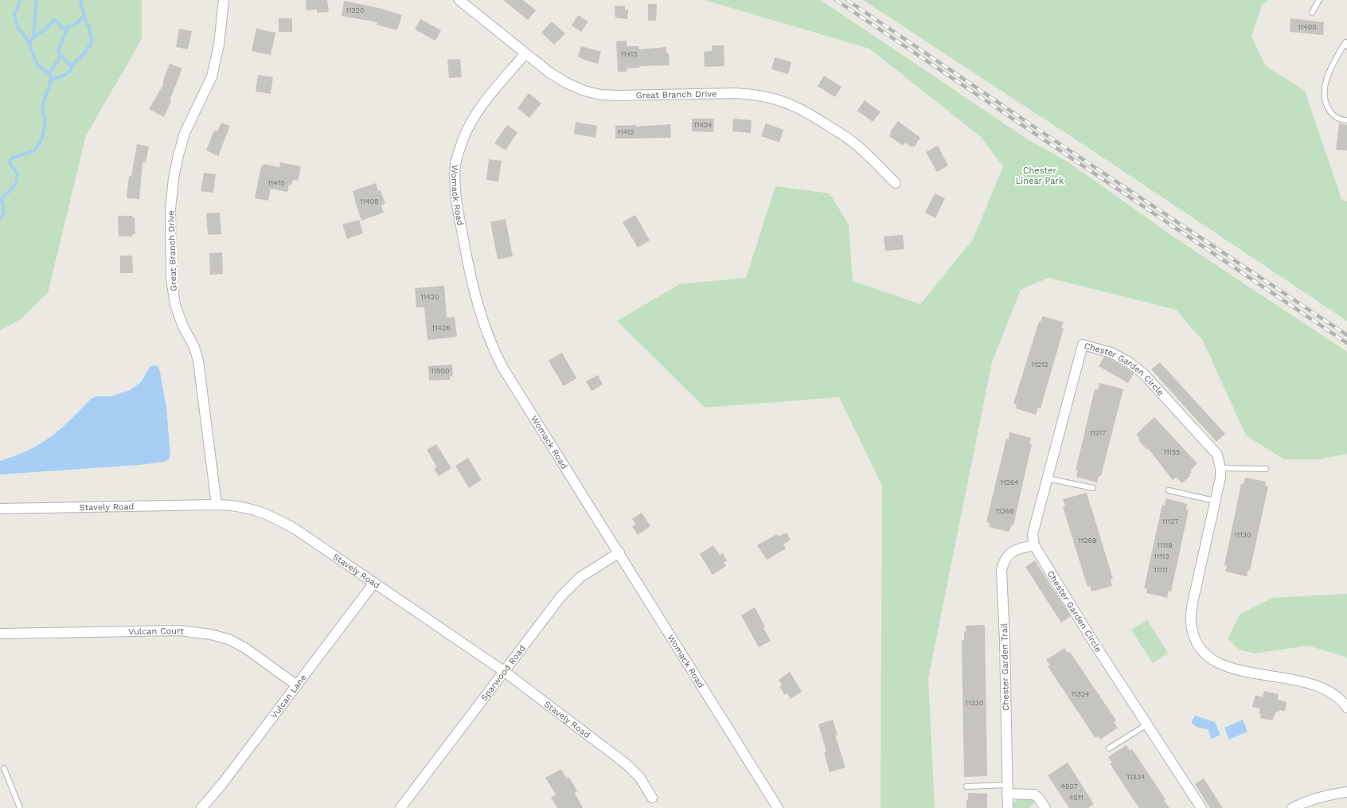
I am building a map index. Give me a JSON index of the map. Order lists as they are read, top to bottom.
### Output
{
  "streets": {
    "street": [
      "Great Branch Drive",
      "Womack Road",
      "Chester Garden Circle",
      "Stavely Road",
      "Vulcan Court",
      "Chester Garden Trail",
      "Sparwood Road",
      "Vulcan Lane"
    ]
  },
  "crossings": [
    ["Great Branch Drive", "Womack Road"],
    ["Great Branch Drive", "Stavely Road"],
    ["Womack Road", "Sparwood Road"],
    ["Chester Garden Circle", "Chester Garden Trail"],
    ["Stavely Road", "Sparwood Road"],
    ["Stavely Road", "Vulcan Lane"],
    ["Vulcan Court", "Vulcan Lane"]
  ],
  "parks": ["Chester Linear Park"],
  "house_numbers": [
    "11320",
    "11400",
    "11413",
    "11424",
    "11412",
    "11410",
    "11408",
    "11420",
    "11426",
    "11212",
    "11500",
    "11217",
    "11155",
    "11264",
    "11266",
    "11127",
    "11130",
    "11269",
    "11119",
    "11113",
    "11111",
    "11324",
    "11330",
    "11334",
    "4507",
    "4511"
  ]
}
